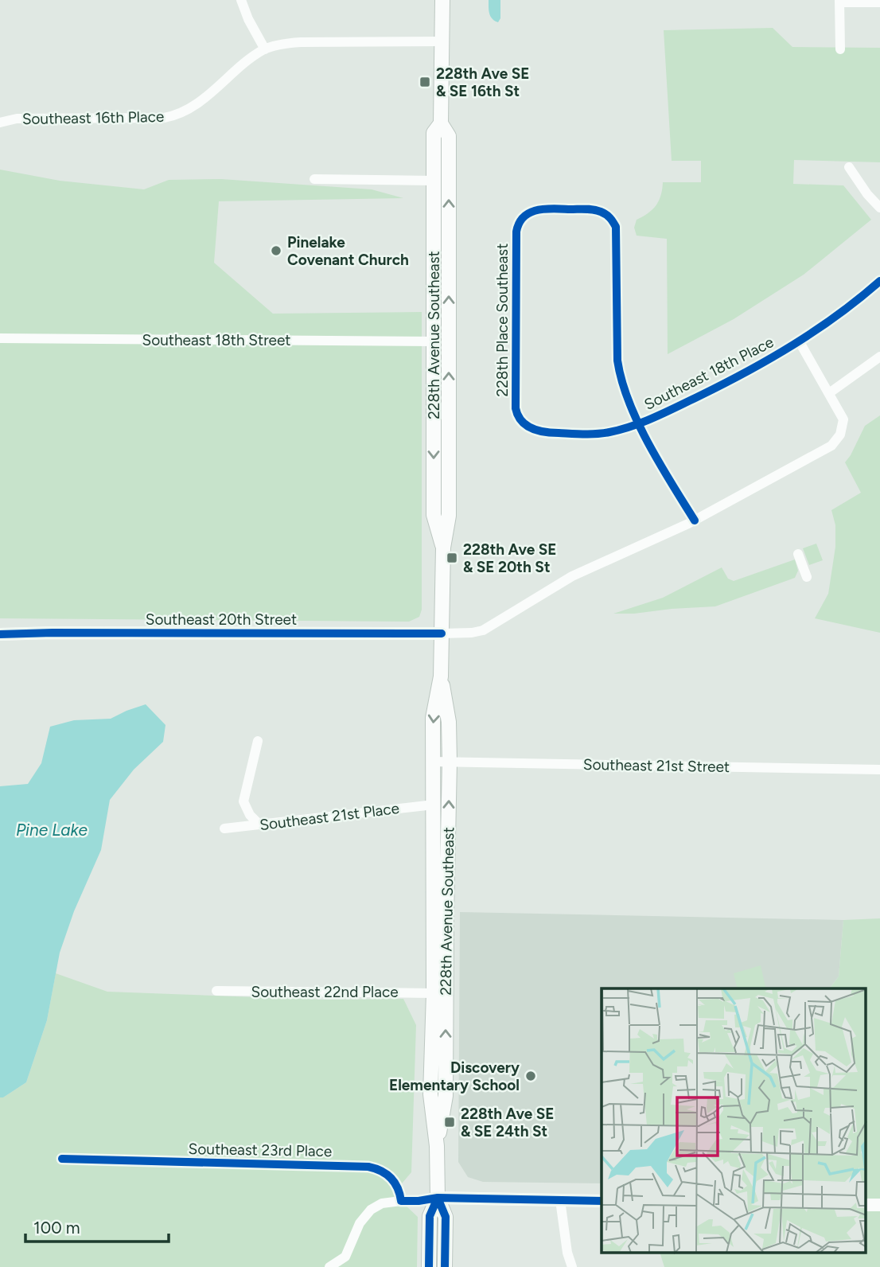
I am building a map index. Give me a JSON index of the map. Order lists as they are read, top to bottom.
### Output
{
  "streets": {
    "main road": ["228th Avenue Southeast"],
    "street": [
      "Southeast 16th Place",
      "228th Place Southeast",
      "Southeast 18th Street",
      "Southeast 18th Place",
      "Southeast 20th Street",
      "Southeast 21st Street",
      "Southeast 21st Place",
      "Southeast 22nd Place",
      "Southeast 23rd Place"
    ]
  },
  "crossings": [
    ["228th Place Southeast", "Southeast 18th Place"],
    ["228th Avenue Southeast", "Southeast 18th Street"],
    ["228th Avenue Southeast", "Southeast 20th Street"],
    ["228th Avenue Southeast", "Southeast 21st Street"],
    ["228th Avenue Southeast", "Southeast 21st Place"],
    ["228th Avenue Southeast", "Southeast 22nd Place"]
  ],
  "water": ["Pine Lake"],
  "places": {
    "transit": ["228th Ave SE & SE 16th St", "228th Ave SE & SE 20th St", "228th Ave SE & SE 24th St"],
    "other": ["Pinelake Covenant Church", "Discovery Elementary School"]
  },
  "scale_bar": "100 m"
}
